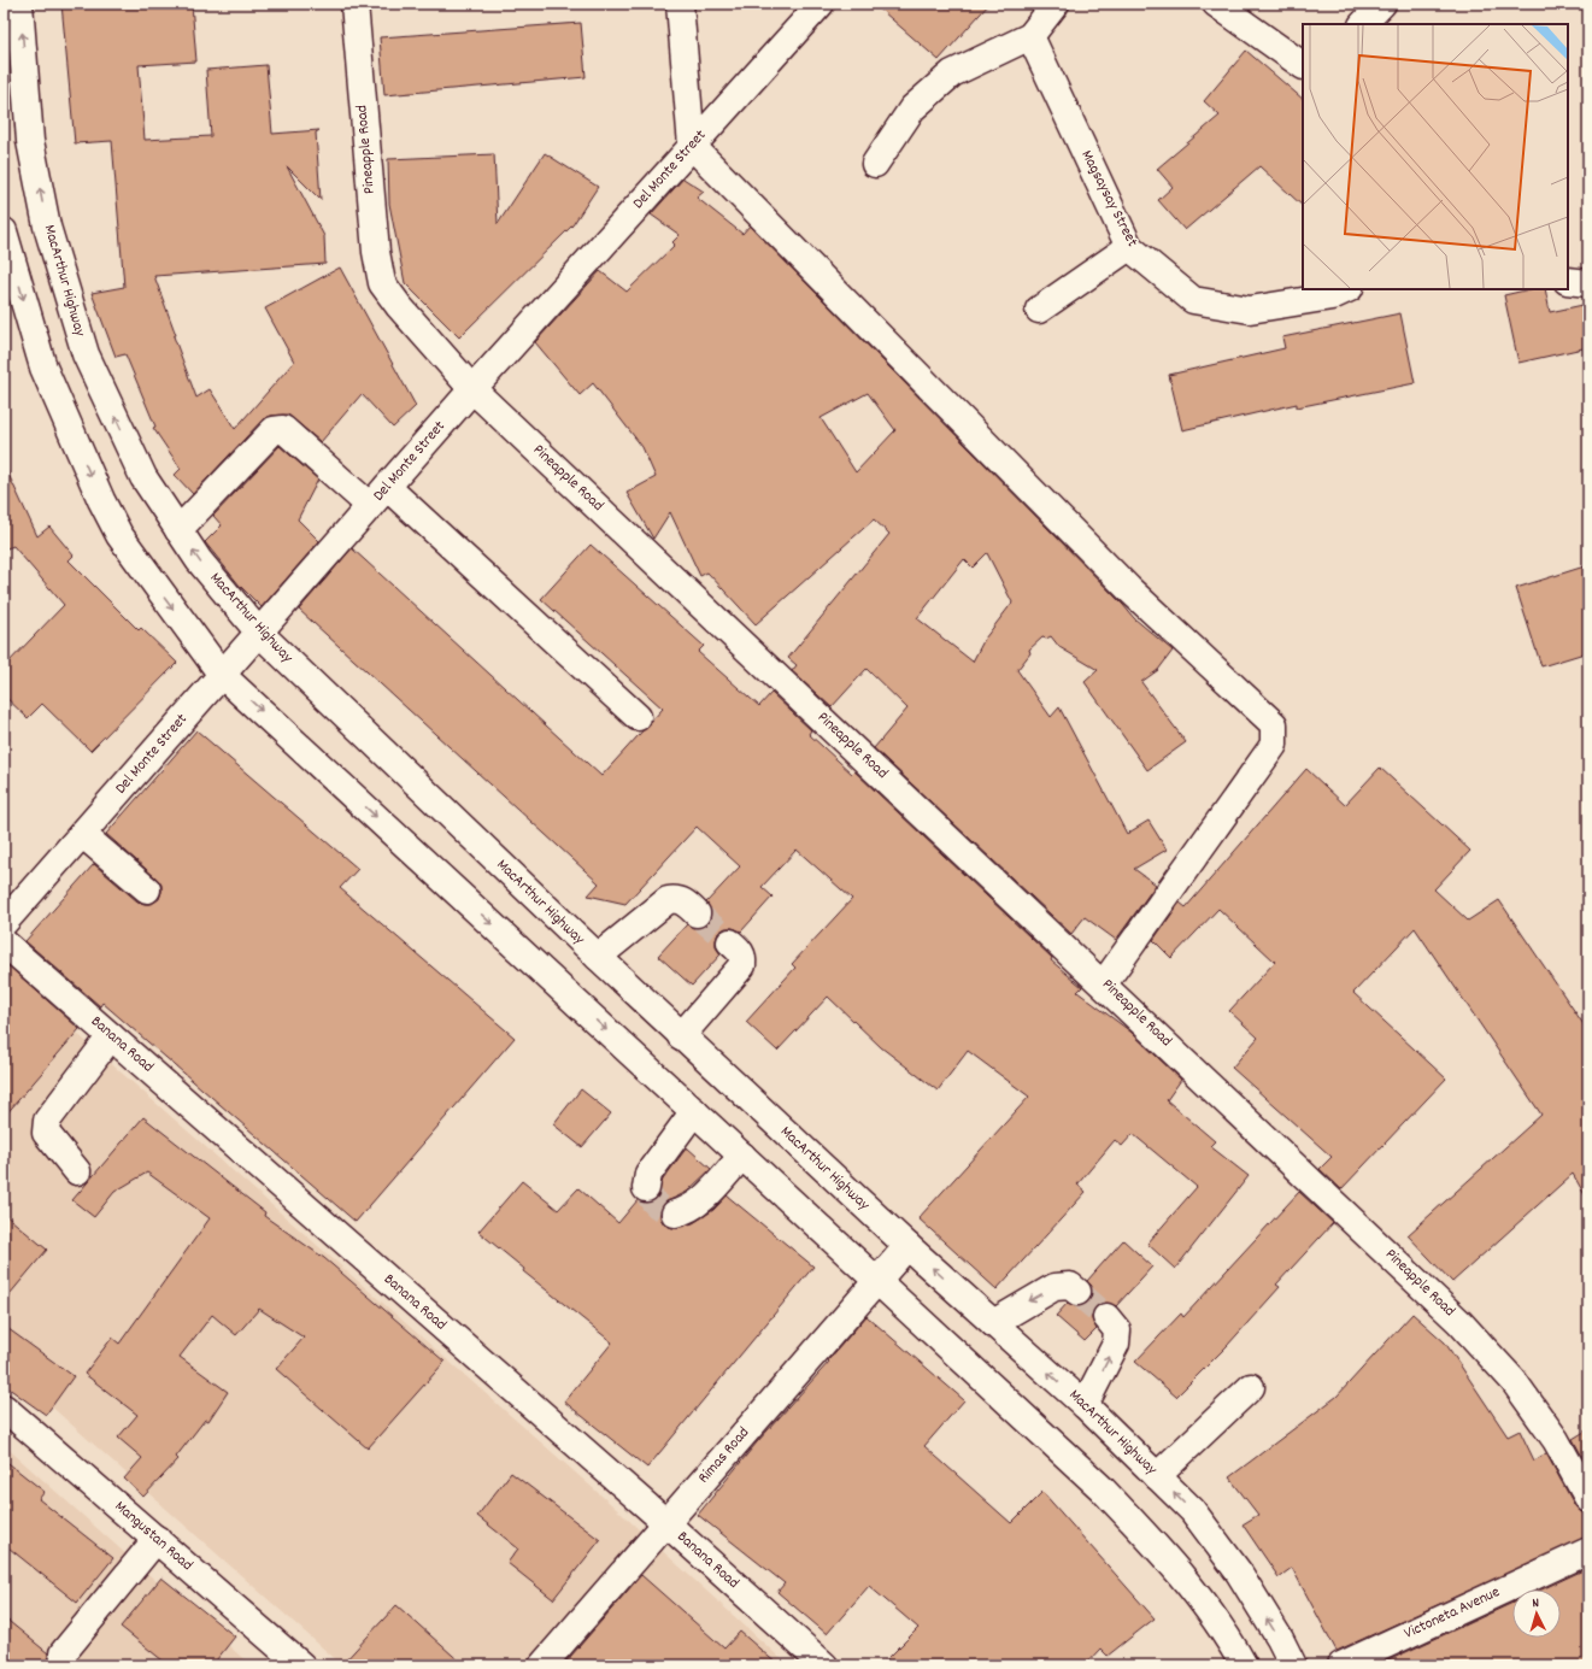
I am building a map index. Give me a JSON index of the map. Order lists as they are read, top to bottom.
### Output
{
  "streets": {
    "main road": [
      "Pineapple Road",
      "Del Monte Street",
      "Magsaysay Street",
      "MacArthur Highway",
      "Banana Road",
      "Rimas Road",
      "Mangustan Road",
      "Victoneta Avenue"
    ]
  },
  "crossings": [
    ["Pineapple Road", "Del Monte Street"],
    ["Del Monte Street", "MacArthur Highway"],
    ["MacArthur Highway", "Rimas Road"],
    ["Banana Road", "Rimas Road"]
  ],
  "north": "top"
}
